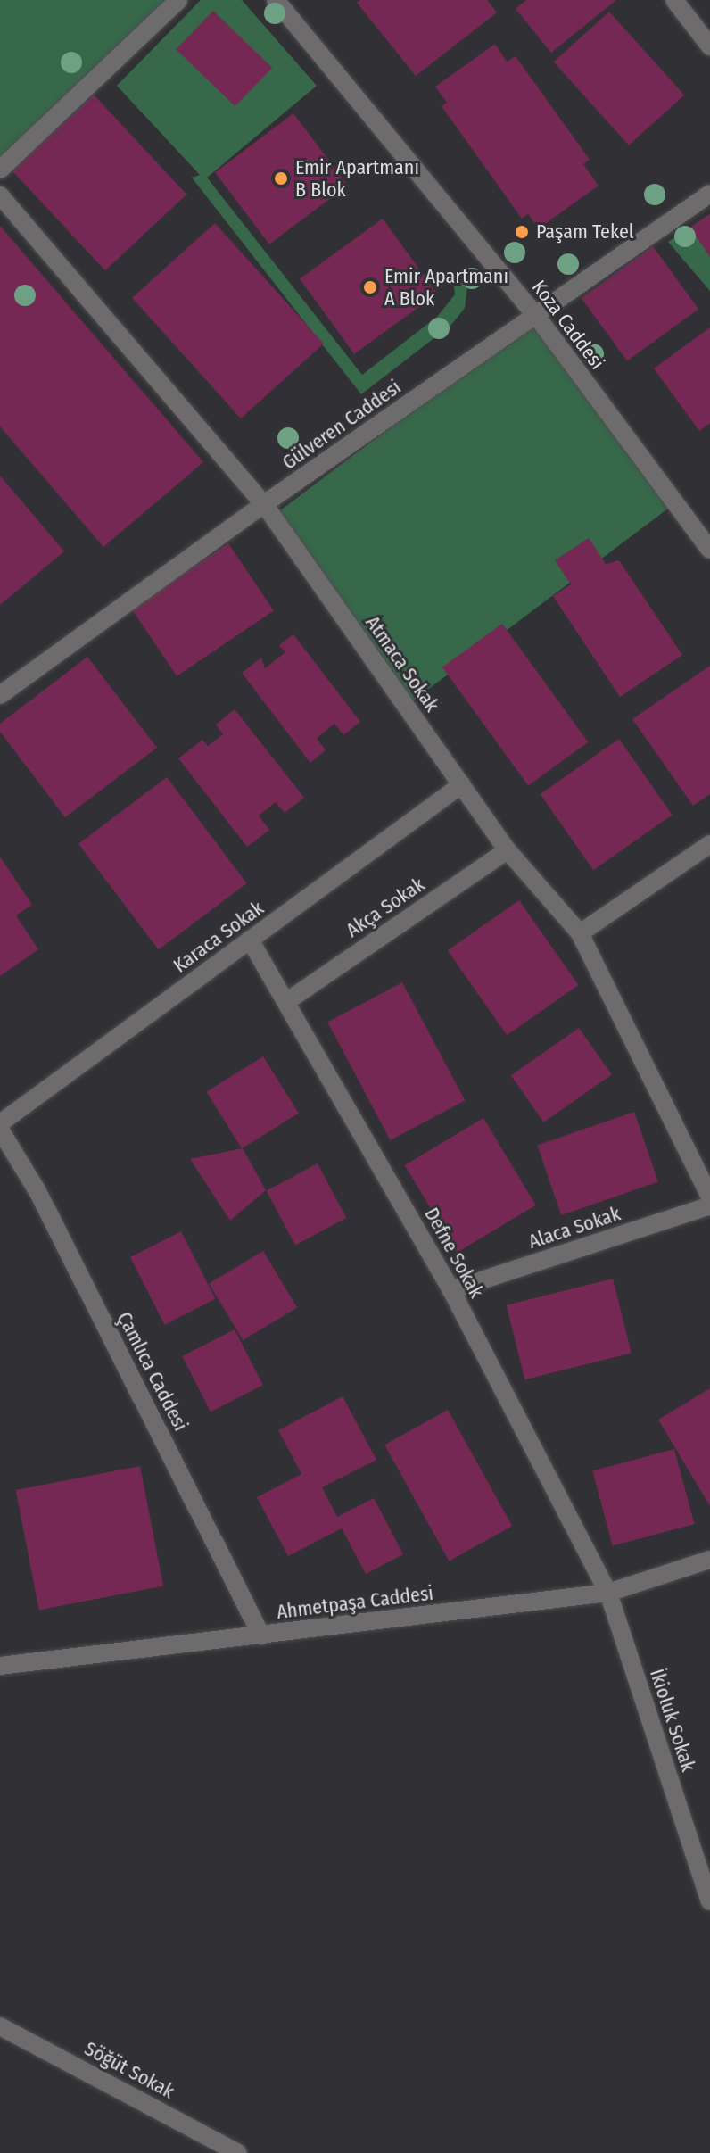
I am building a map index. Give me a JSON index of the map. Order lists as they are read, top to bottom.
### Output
{
  "streets": {
    "street": [
      "Koza Caddesi",
      "Gülveren Caddesi",
      "Atmaca Sokak",
      "Akça Sokak",
      "Karaca Sokak",
      "Alaca Sokak",
      "Defne Sokak",
      "Çamlıca Caddesi",
      "Ahmetpaşa Caddesi",
      "İkioluk Sokak",
      "Söğüt Sokak"
    ]
  },
  "crossings": [
    ["Koza Caddesi", "Gülveren Caddesi"],
    ["Gülveren Caddesi", "Atmaca Sokak"],
    ["Atmaca Sokak", "Akça Sokak"],
    ["Atmaca Sokak", "Karaca Sokak"],
    ["Akça Sokak", "Defne Sokak"],
    ["Karaca Sokak", "Defne Sokak"],
    ["Alaca Sokak", "Defne Sokak"],
    ["Defne Sokak", "Ahmetpaşa Caddesi"],
    ["Defne Sokak", "İkioluk Sokak"],
    ["Çamlıca Caddesi", "Ahmetpaşa Caddesi"],
    ["Ahmetpaşa Caddesi", "İkioluk Sokak"]
  ],
  "places": ["Emir Apartmanı B Blok", "Paşam Tekel", "Emir Apartmanı A Blok"]
}
